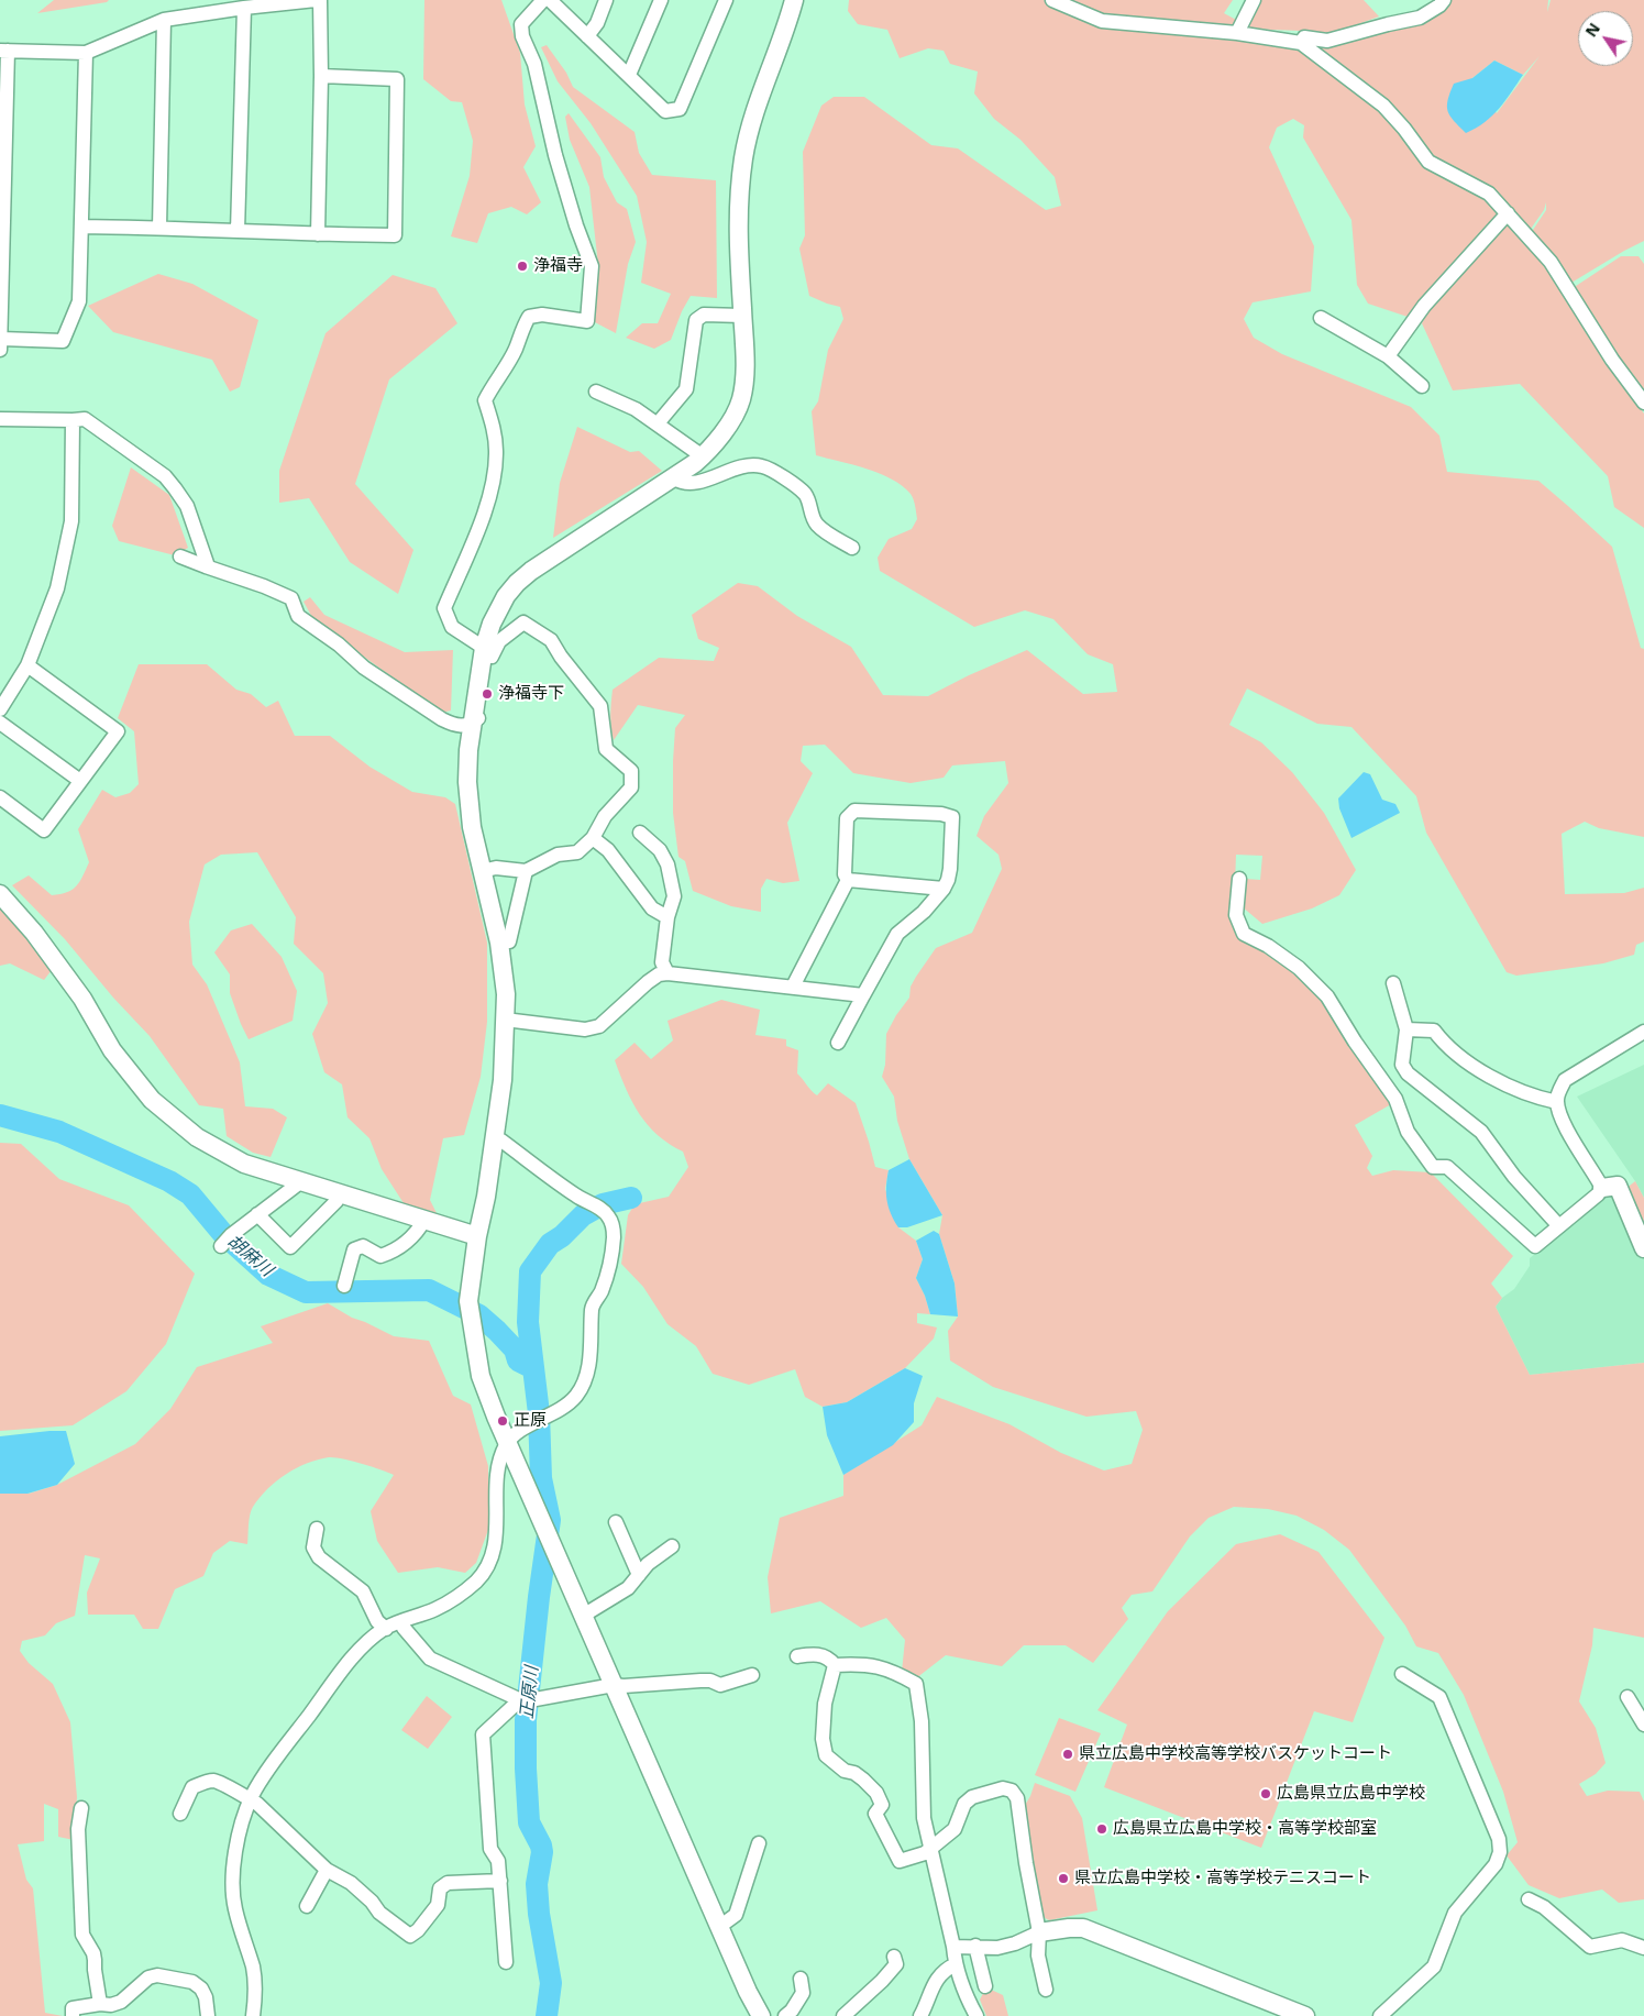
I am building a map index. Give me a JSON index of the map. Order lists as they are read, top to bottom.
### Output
{
  "water": ["胡麻川", "正原川"],
  "places": [
    "浄福寺",
    "浄福寺下",
    "正原",
    "県立広島中学校高等学校バスケットコート",
    "広島県立広島中学校",
    "広島県立広島中学校・高等学校部室",
    "県立広島中学校・高等学校テニスコート"
  ],
  "north": "top left"
}
